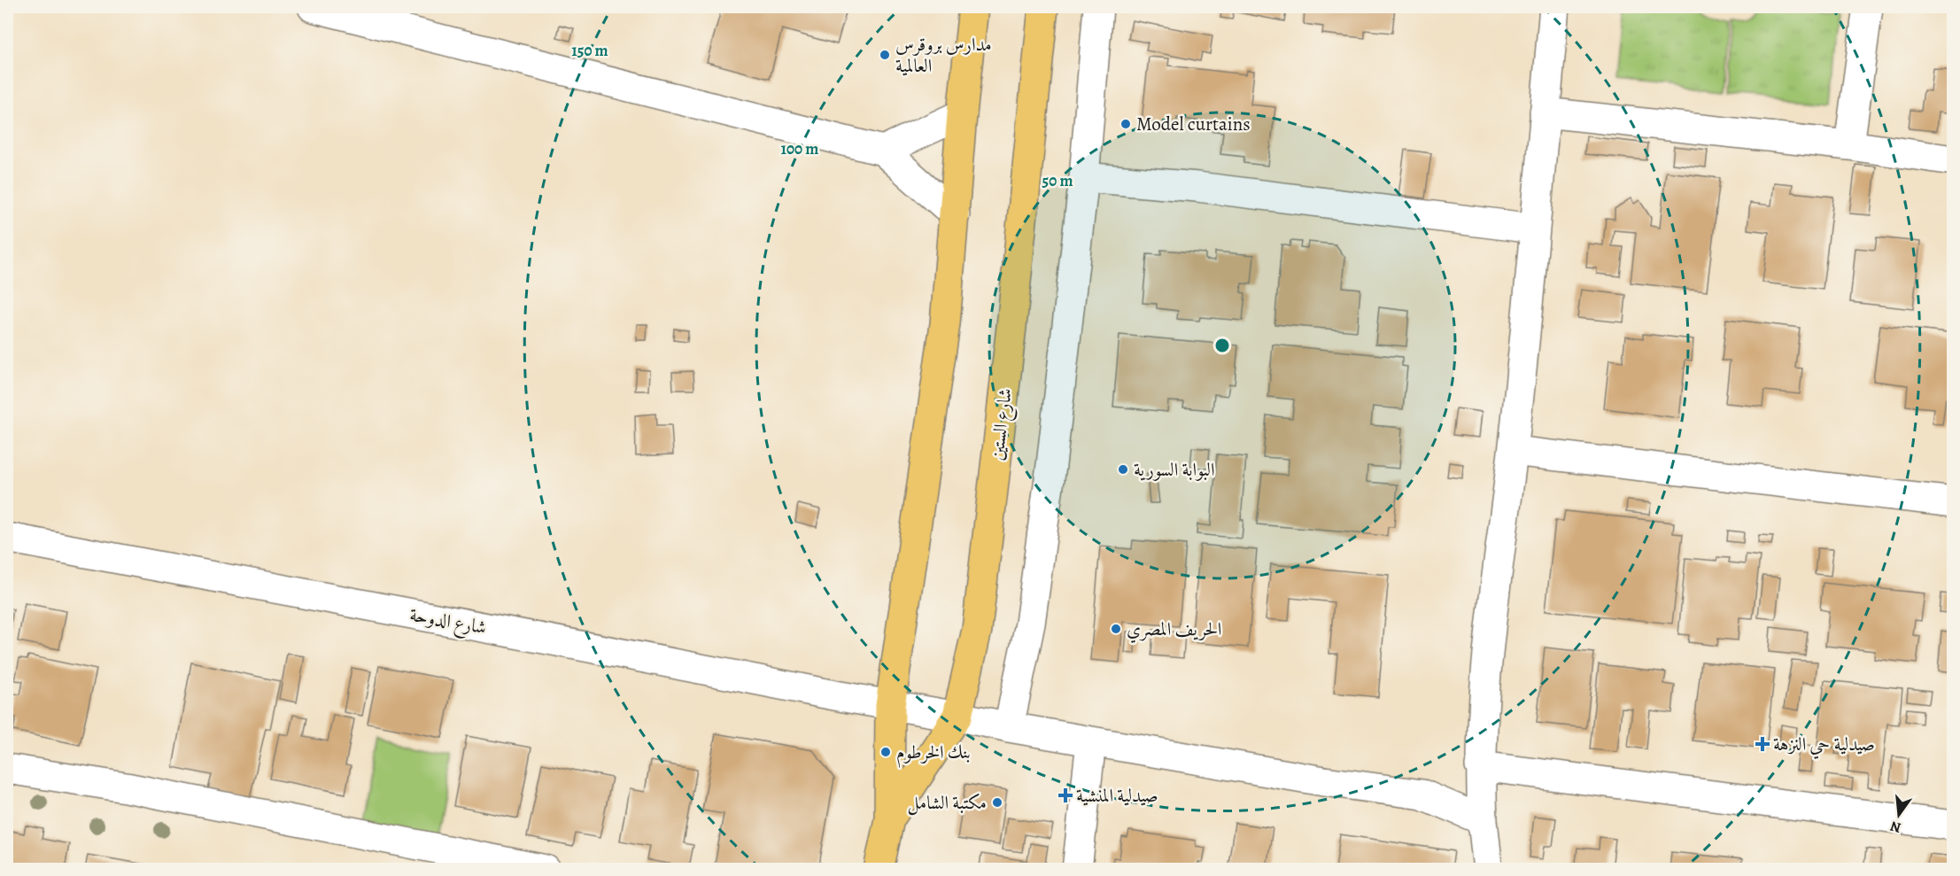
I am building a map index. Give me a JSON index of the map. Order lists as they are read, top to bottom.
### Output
{
  "streets": {
    "main road": ["شارع الستين"],
    "street": ["شارع الدوحة"]
  },
  "crossings": [
    ["شارع الستين", "شارع الدوحة"]
  ],
  "places": {
    "other": [
      "مدارس بروقرس العالمية",
      "Model curtains",
      "البوابة السورية",
      "الحريف المصري",
      "بنك الخرطوم",
      "مكتبة الشامل"
    ],
    "health": ["صيدلية حي النزهة", "صيدلية المنشية"]
  },
  "north": "bottom",
  "rings": ["150 m", "100 m", "50 m"]
}
